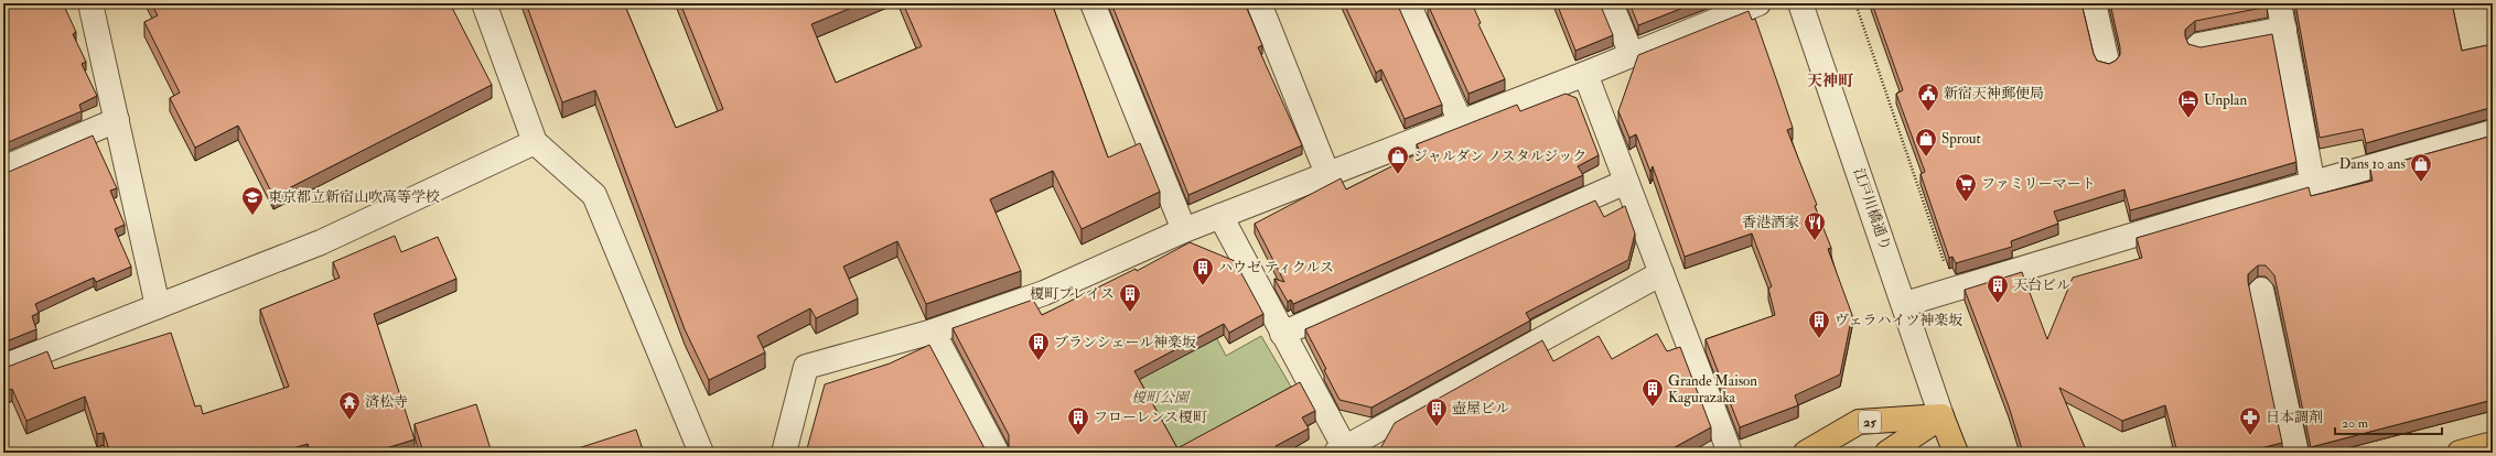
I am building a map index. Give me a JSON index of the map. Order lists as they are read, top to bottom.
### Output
{
  "streets": {
    "main road": ["25"],
    "street": ["江戸川橋通り"]
  },
  "crossings": [
    ["江戸川橋通り", "25"]
  ],
  "districts": ["天神町"],
  "parks": ["榎町公園"],
  "places": {
    "public building": ["新宿天神郵便局"],
    "hotel": ["Unplan"],
    "shop": ["Sprout", "ジャルダン ノスタルジック", "Dans 10 ans"],
    "supermarket": ["ファミリーマート"],
    "school or university": ["東京都立新宿山吹高等学校"],
    "restaurant": ["香港酒家"],
    "building": [
      "ハウゼ ティクルス",
      "天台ビル",
      "榎町プレイス",
      "ヴェラハイツ神楽坂",
      "ブランシェール神楽坂",
      "Grande Maison Kagurazaka",
      "壺屋ビル",
      "フローレンス榎町"
    ],
    "temple": ["済松寺"],
    "pharmacy": ["日本調剤"]
  },
  "scale_bar": "20 m"
}
